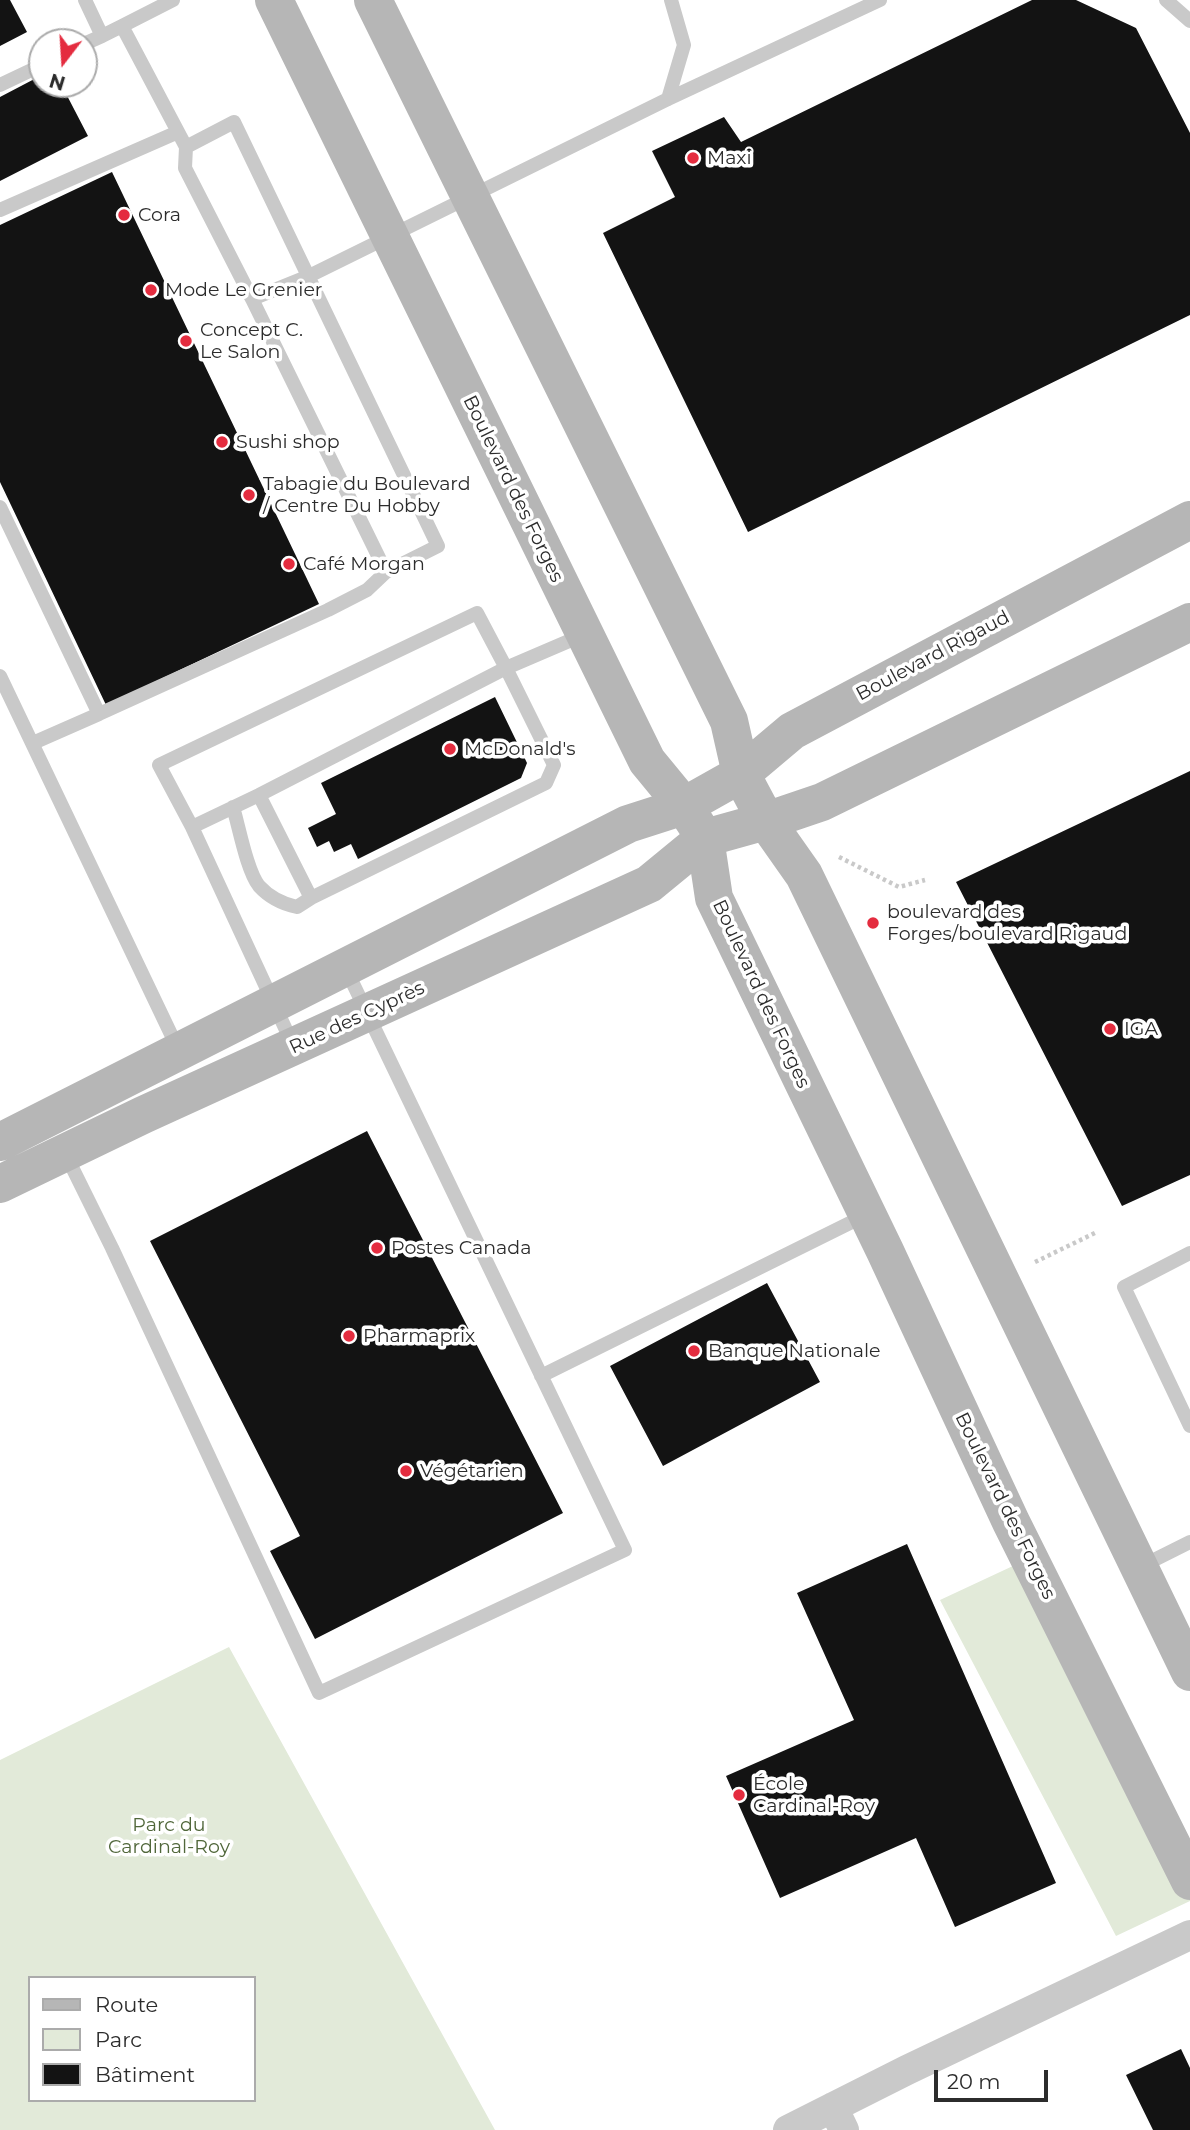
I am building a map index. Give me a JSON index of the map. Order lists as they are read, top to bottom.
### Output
{
  "streets": {
    "main road": ["Boulevard des Forges", "Boulevard Rigaud", "Rue des Cyprès"]
  },
  "crossings": [
    ["Boulevard des Forges", "Boulevard Rigaud"],
    ["Boulevard des Forges", "Rue des Cyprès"],
    ["Boulevard Rigaud", "Rue des Cyprès"]
  ],
  "parks": ["Parc du Cardinal-Roy"],
  "places": [
    "Maxi",
    "Cora",
    "Mode Le Grenier",
    "Concept C. Le Salon",
    "Sushi shop",
    "Tabagie du Boulevard / Centre Du Hobby",
    "Café Morgan",
    "McDonald's",
    "boulevard des Forges/boulevard Rigaud",
    "IGA",
    "Postes Canada",
    "Pharmaprix",
    "Banque Nationale",
    "Végétarien",
    "École Cardinal-Roy"
  ],
  "legend": ["Route", "Parc", "Bâtiment"],
  "scale_bar": "20 m",
  "north": "bottom"
}
